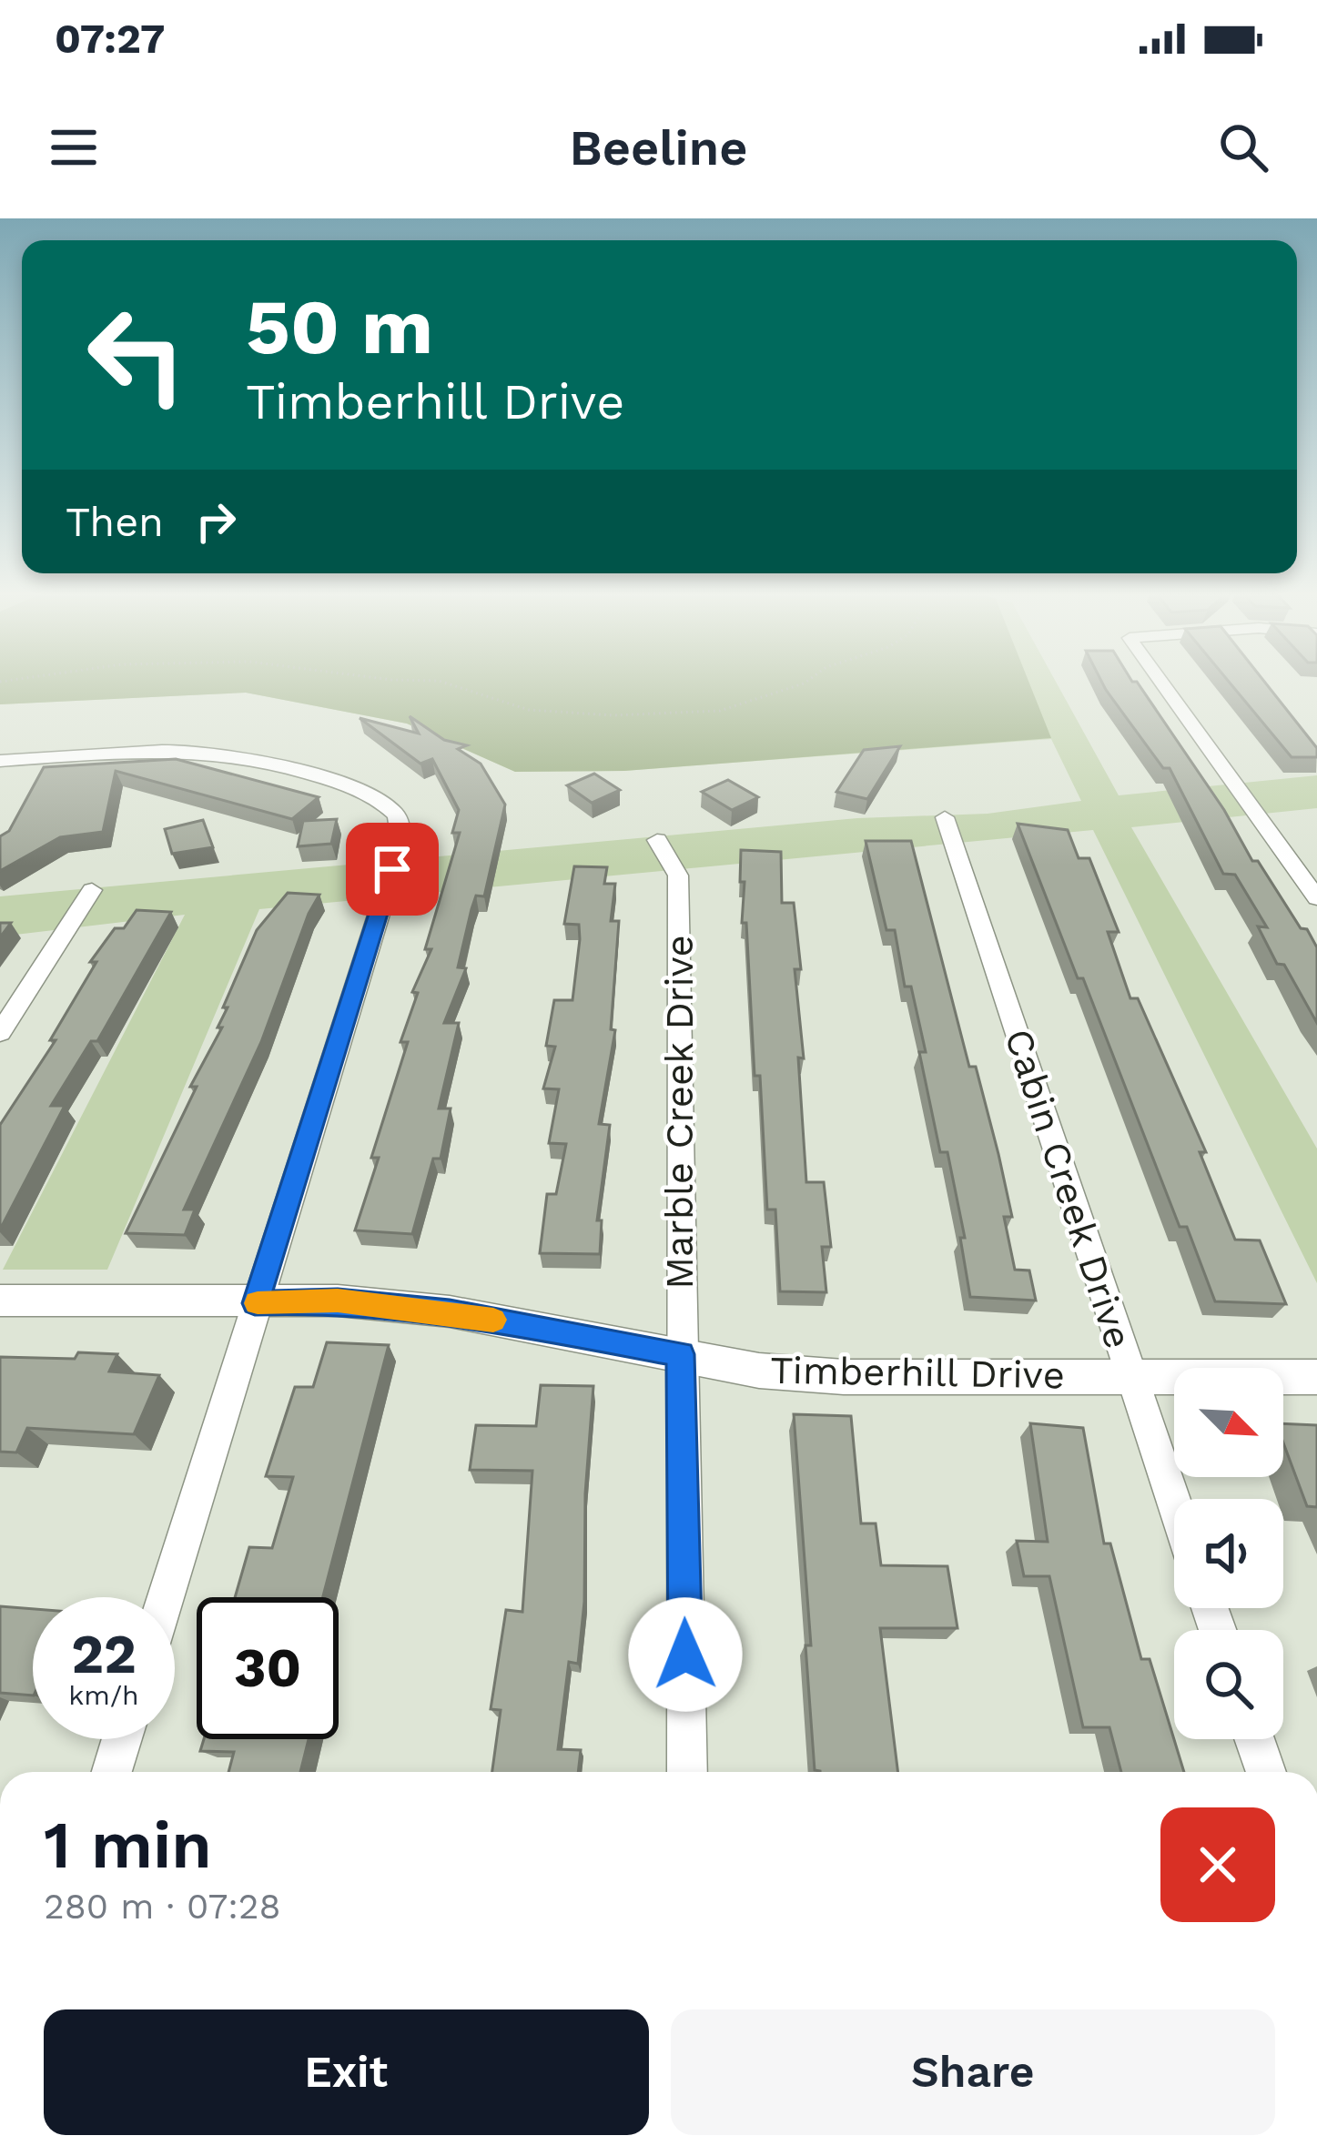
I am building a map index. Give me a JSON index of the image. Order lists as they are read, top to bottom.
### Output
{
  "streets": {
    "street": ["Marble Creek Drive", "Cabin Creek Drive", "Timberhill Drive"]
  },
  "crossings": [
    ["Marble Creek Drive", "Timberhill Drive"],
    ["Cabin Creek Drive", "Timberhill Drive"]
  ],
  "north": "bottom right",
  "page": {
    "status": "07:27",
    "header": "Beeline",
    "turn": ["50 m", "Timberhill Drive"],
    "then": "Then",
    "speed": "22 km/h",
    "limit": "30",
    "heading": ["1 min", "280 m · 07:28"],
    "buttons": ["Exit", "Share"]
  }
}
